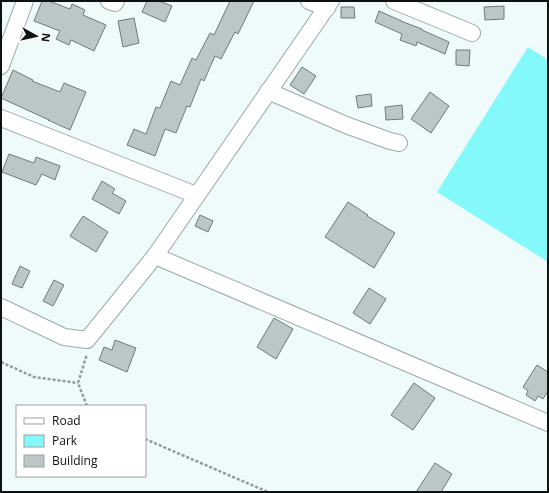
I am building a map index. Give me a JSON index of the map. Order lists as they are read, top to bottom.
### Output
{
  "legend": ["Road", "Park", "Building"],
  "north": "right"
}
